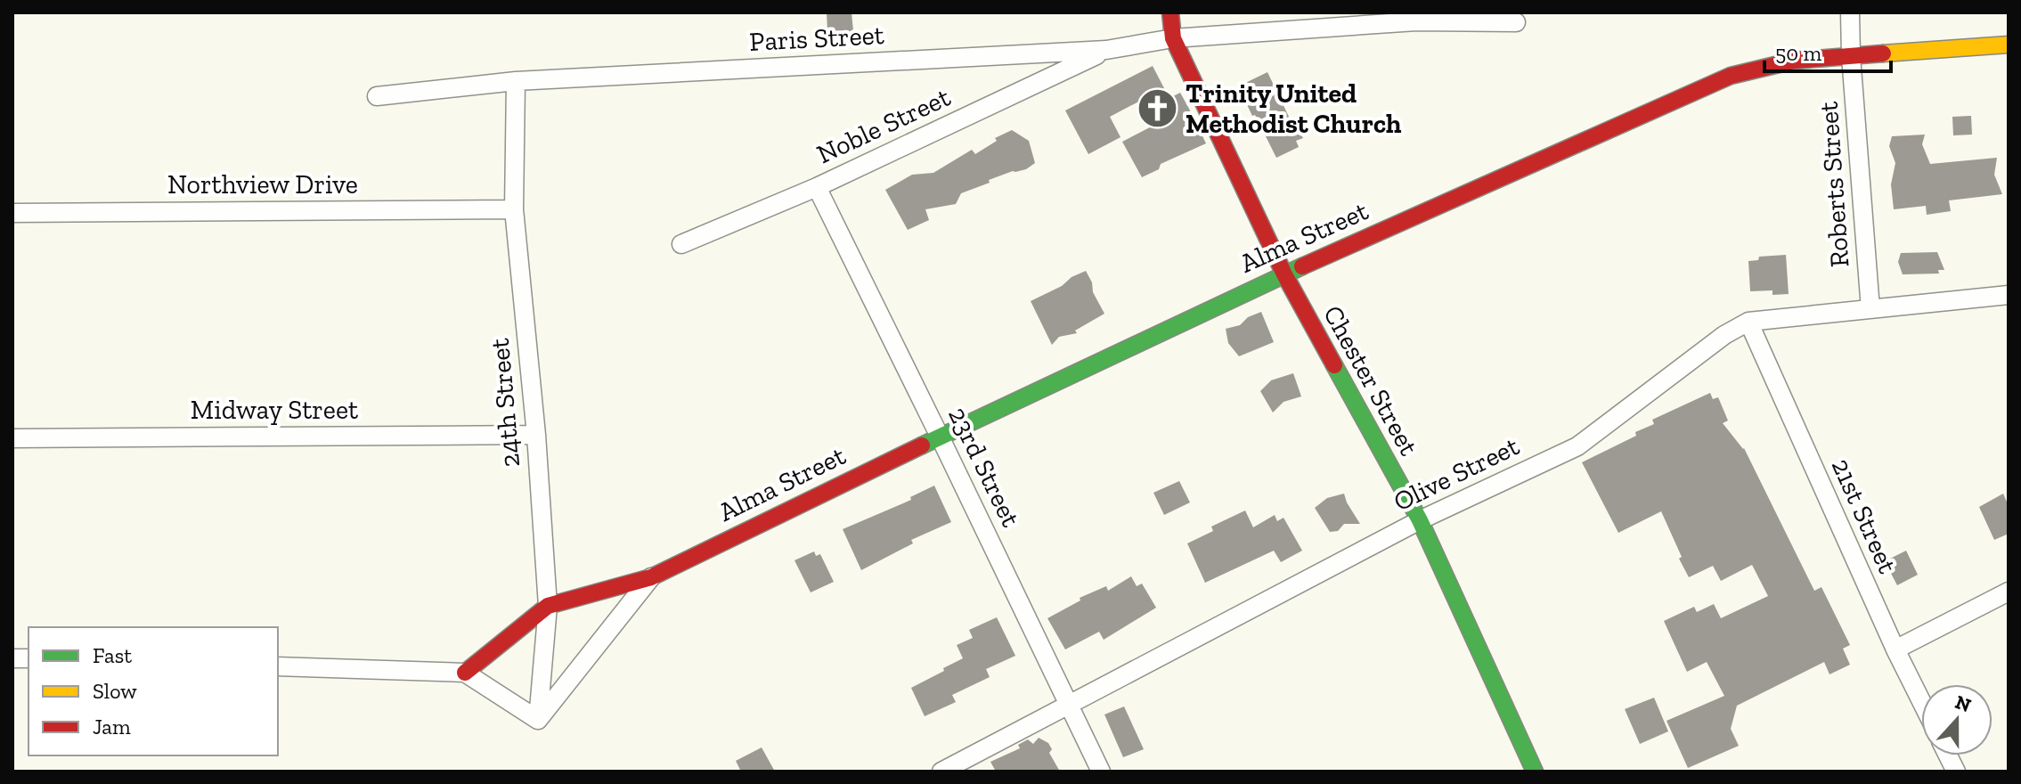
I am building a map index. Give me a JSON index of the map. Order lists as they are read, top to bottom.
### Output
{
  "streets": {
    "street": [
      "Paris Street",
      "Noble Street",
      "Northview Drive",
      "Roberts Street",
      "Alma Street",
      "Chester Street",
      "24th Street",
      "Midway Street",
      "23rd Street",
      "Olive Street",
      "21st Street"
    ]
  },
  "crossings": [
    ["Paris Street", "Noble Street"],
    ["Paris Street", "Chester Street"],
    ["Paris Street", "24th Street"],
    ["Noble Street", "23rd Street"],
    ["Northview Drive", "24th Street"],
    ["Roberts Street", "Alma Street"],
    ["Roberts Street", "Olive Street"],
    ["Alma Street", "Chester Street"],
    ["Alma Street", "24th Street"],
    ["Alma Street", "23rd Street"],
    ["Chester Street", "Olive Street"],
    ["24th Street", "Midway Street"],
    ["23rd Street", "Olive Street"],
    ["Olive Street", "21st Street"]
  ],
  "places": {
    "church": ["Trinity United Methodist Church"]
  },
  "legend": ["Fast", "Slow", "Jam"],
  "scale_bar": "50 m",
  "north": "top"
}
